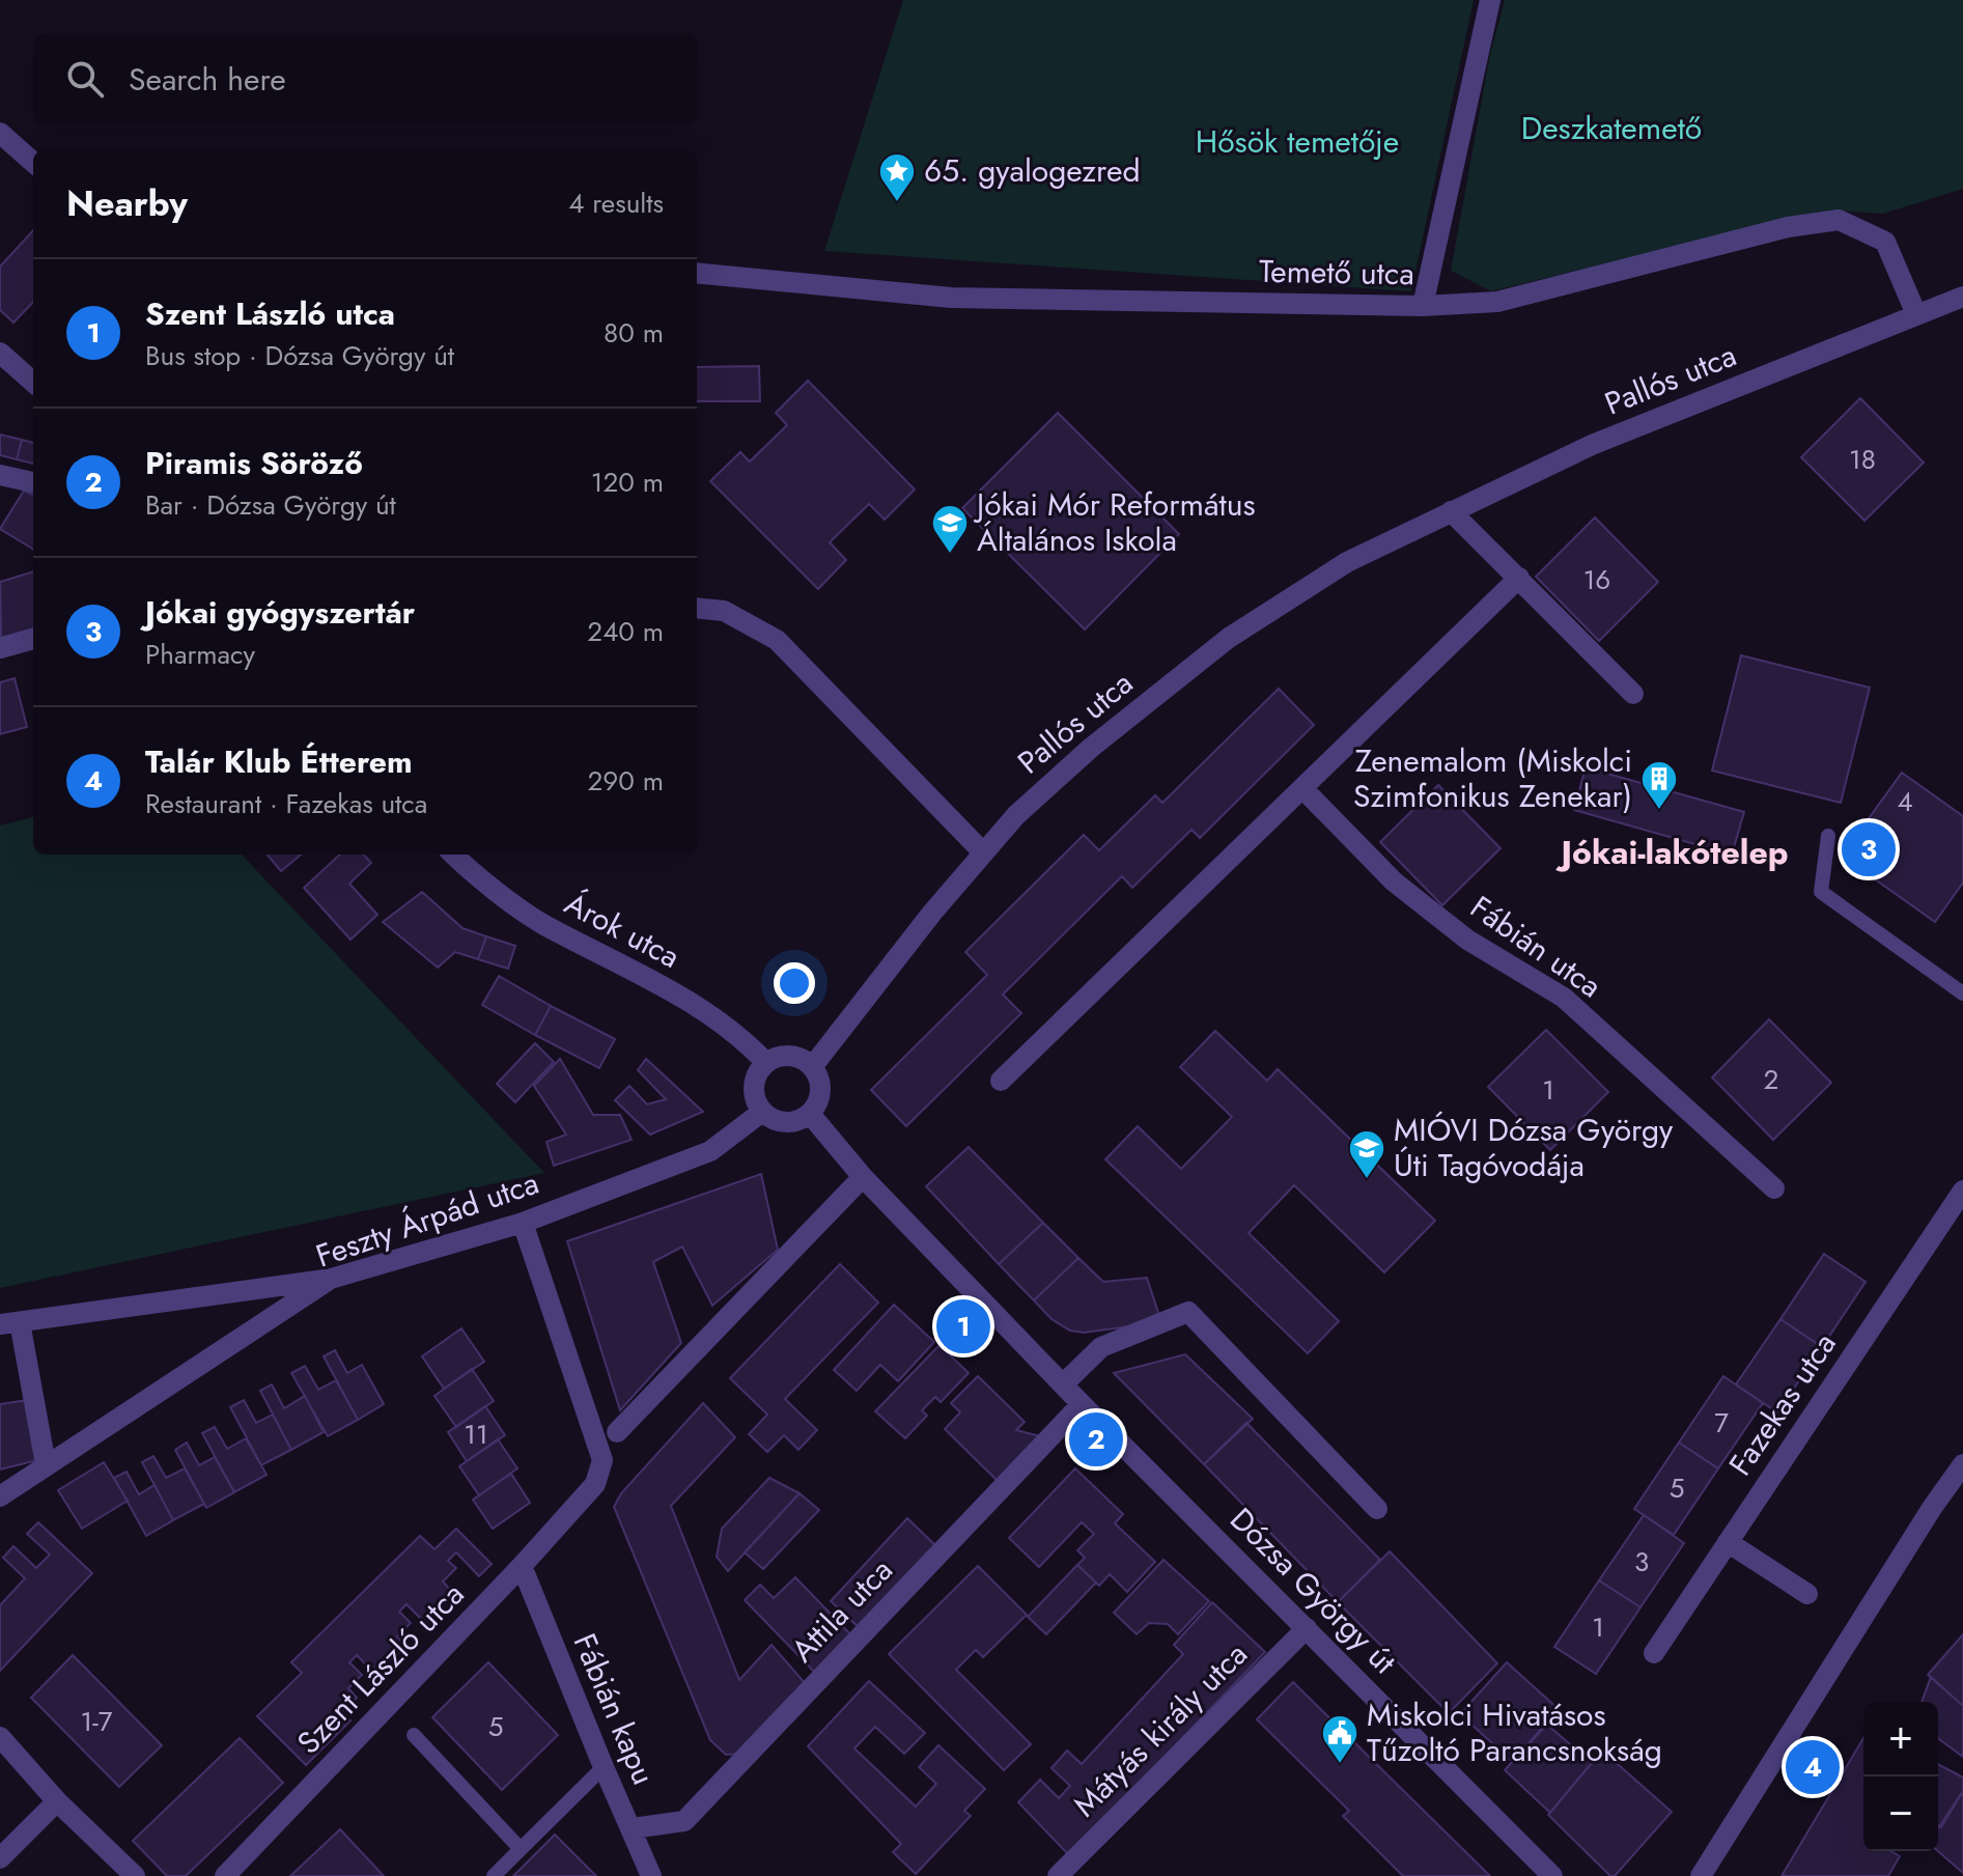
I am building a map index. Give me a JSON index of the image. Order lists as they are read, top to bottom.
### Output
{
  "streets": {
    "street": [
      "Temető utca",
      "Pallós utca",
      "Árok utca",
      "Fábián utca",
      "Feszty Árpád utca",
      "Fazekas utca",
      "Dózsa György út",
      "Attila utca",
      "Szent László utca",
      "Fábián kapu",
      "Mátyás király utca"
    ]
  },
  "crossings": [
    ["Temető utca", "Pallós utca"],
    ["Pallós utca", "Árok utca"],
    ["Pallós utca", "Feszty Árpád utca"],
    ["Pallós utca", "Dózsa György út"],
    ["Árok utca", "Feszty Árpád utca"],
    ["Árok utca", "Dózsa György út"],
    ["Feszty Árpád utca", "Dózsa György út"],
    ["Feszty Árpád utca", "Szent László utca"],
    ["Dózsa György út", "Attila utca"],
    ["Dózsa György út", "Mátyás király utca"],
    ["Attila utca", "Fábián kapu"],
    ["Szent László utca", "Fábián kapu"]
  ],
  "districts": ["Jókai-lakótelep"],
  "parks": ["Deszkatemető", "Hősök temetője"],
  "places": {
    "place": ["65. gyalogezred"],
    "school or university": ["Jókai Mór Református Általános Iskola", "MIÓVI Dózsa György Úti Tagóvodája"],
    "building": ["Zenemalom (Miskolci Szimfonikus Zenekar)"],
    "public building": ["Miskolci Hivatásos Tűzoltó Parancsnokság"]
  },
  "house_numbers": [
    "18",
    "16",
    "4",
    "2",
    "1",
    "7",
    "11",
    "5",
    "3",
    "1",
    "1-7",
    "5"
  ],
  "page": {
    "search": "Search here",
    "heading": ["Nearby", "4 results"],
    "list": [
      {
        "mark": "1",
        "name": "Szent László utca",
        "note": "Bus stop · Dózsa György út",
        "value": "80 m"
      },
      {
        "mark": "2",
        "name": "Piramis Söröző",
        "note": "Bar · Dózsa György út",
        "value": "120 m"
      },
      {
        "mark": "3",
        "name": "Jókai gyógyszertár",
        "note": "Pharmacy",
        "value": "240 m"
      },
      {
        "mark": "4",
        "name": "Talár Klub Étterem",
        "note": "Restaurant · Fazekas utca",
        "value": "290 m"
      }
    ],
    "pins": [
      "3",
      "1",
      "2",
      "4"
    ],
    "map_buttons": ["+", "−"]
  }
}
